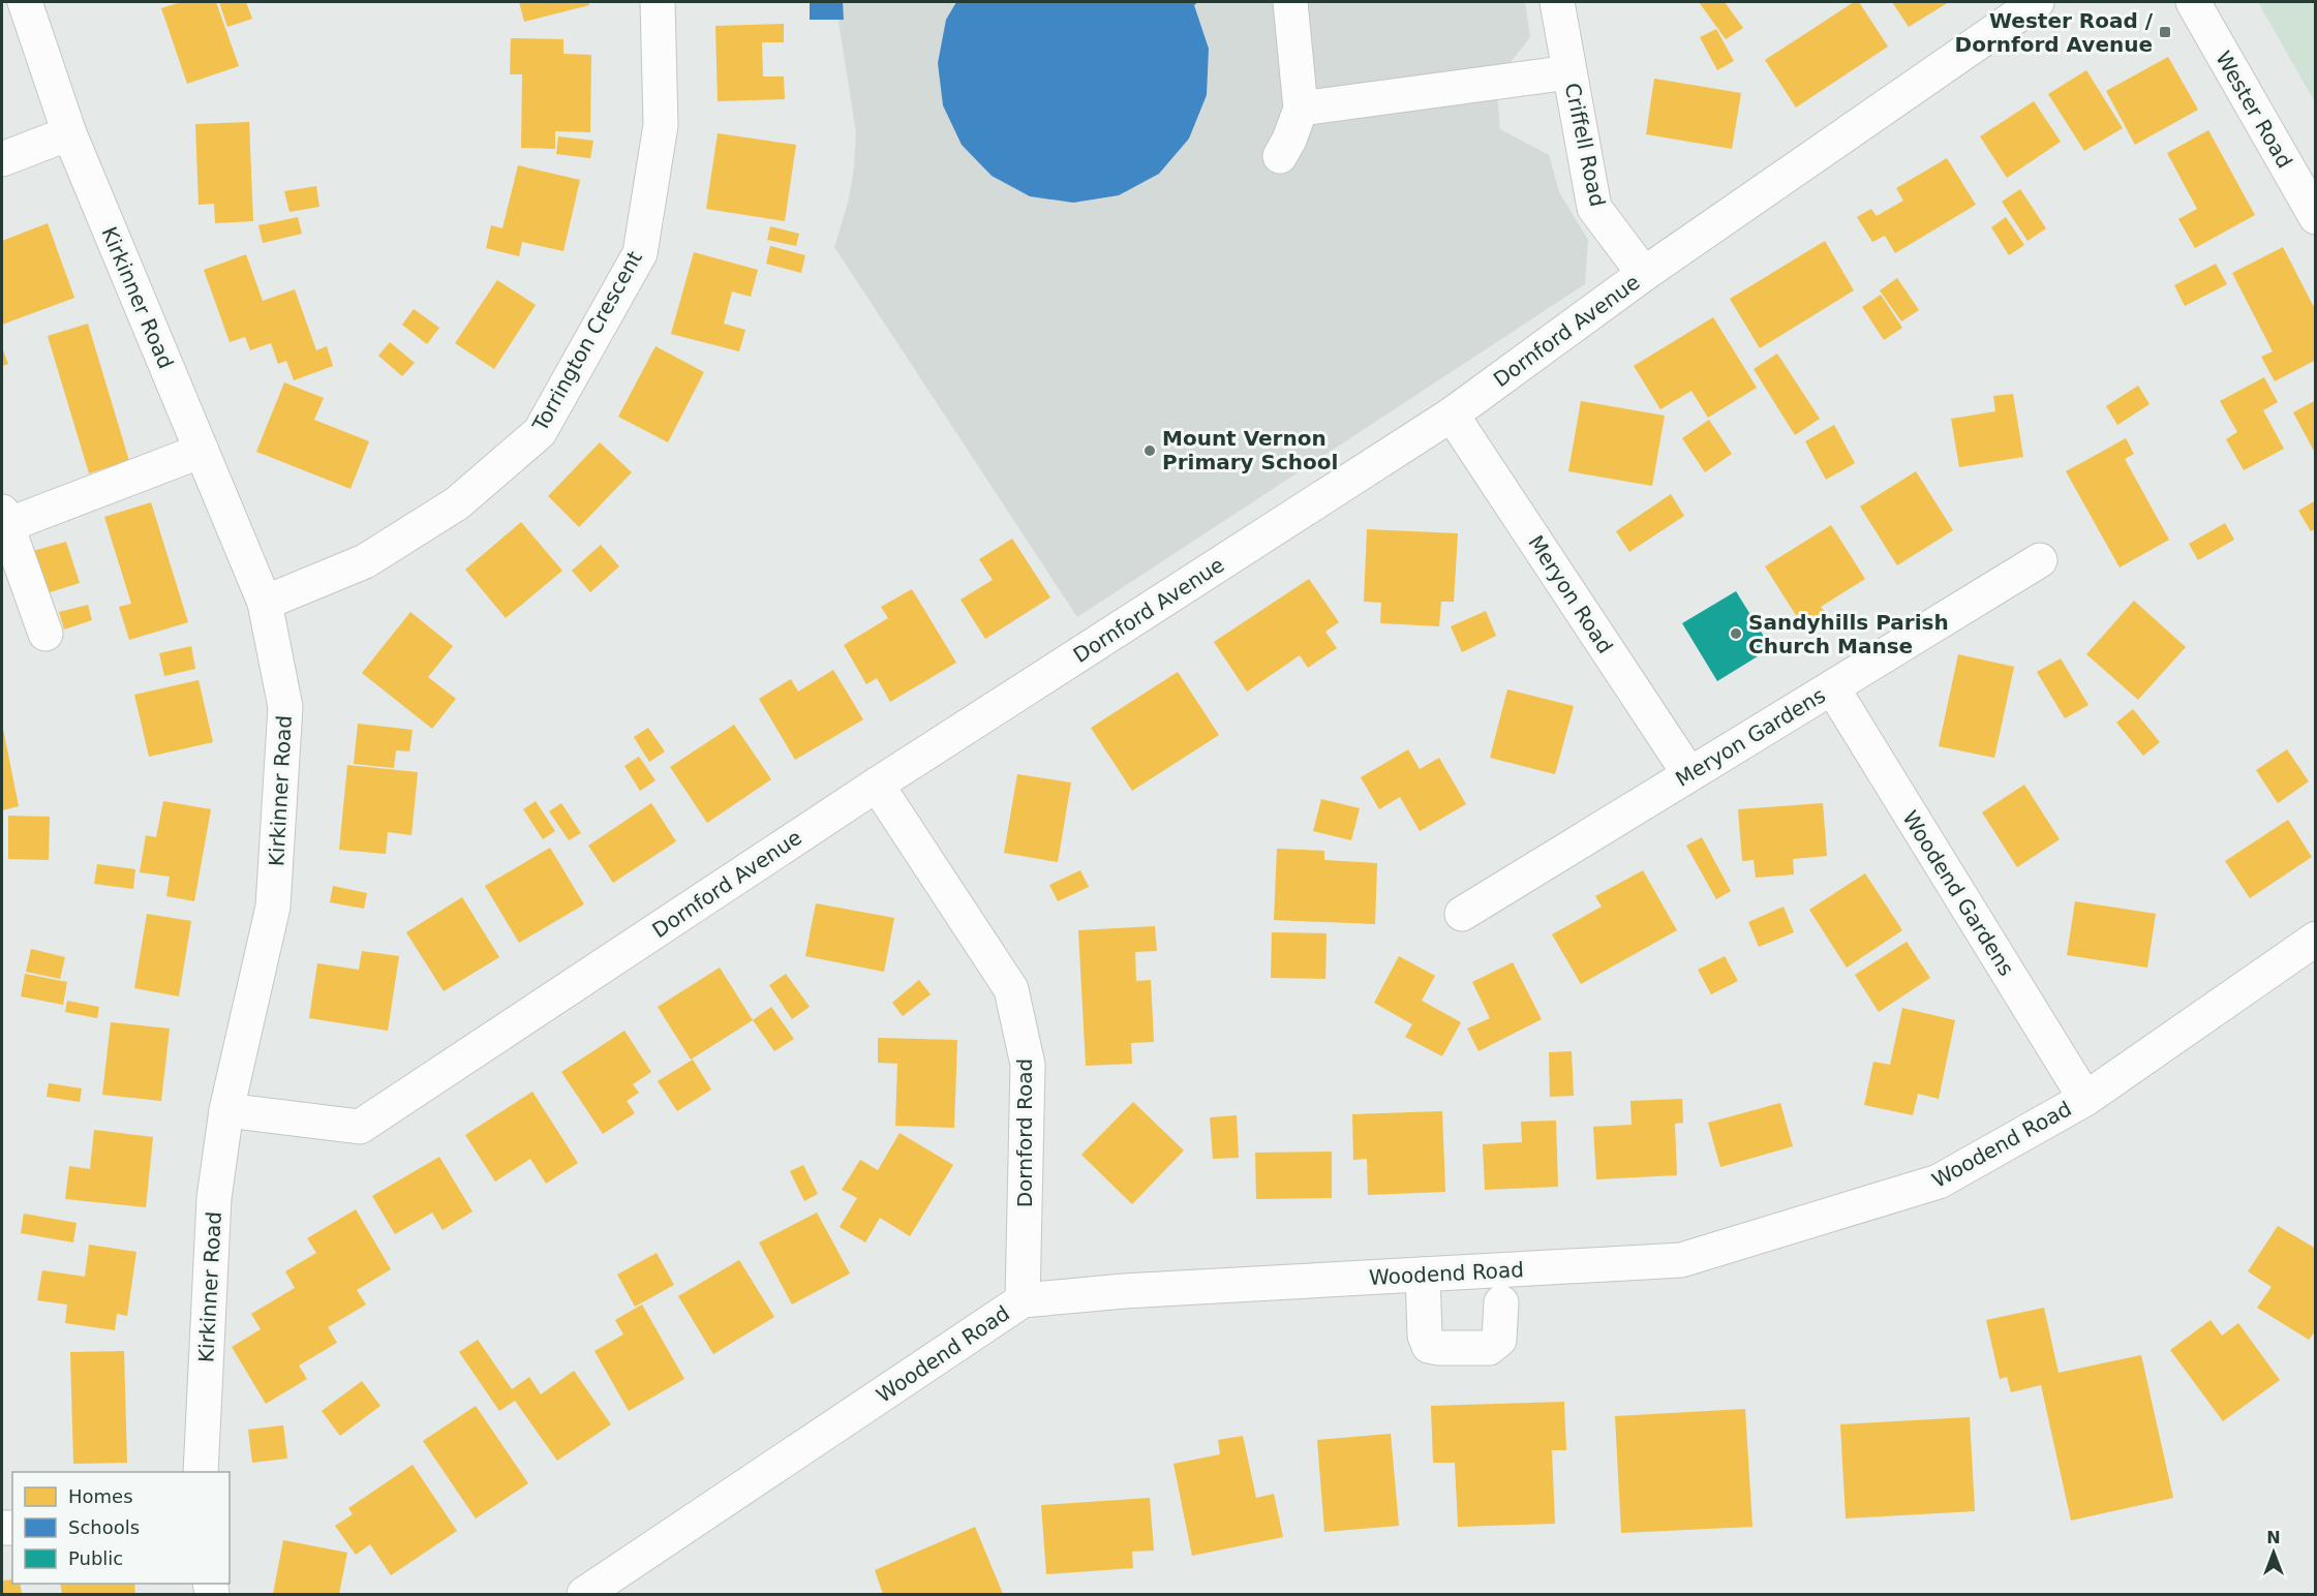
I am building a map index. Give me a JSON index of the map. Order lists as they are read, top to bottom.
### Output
{
  "streets": {
    "street": [
      "Wester Road",
      "Criffell Road",
      "Kirkinner Road",
      "Dornford Avenue",
      "Torrington Crescent",
      "Meryon Road",
      "Meryon Gardens",
      "Woodend Gardens",
      "Dornford Road",
      "Woodend Road"
    ]
  },
  "crossings": [
    ["Criffell Road", "Dornford Avenue"],
    ["Kirkinner Road", "Dornford Avenue"],
    ["Kirkinner Road", "Torrington Crescent"],
    ["Dornford Avenue", "Meryon Road"],
    ["Dornford Avenue", "Dornford Road"],
    ["Meryon Road", "Meryon Gardens"],
    ["Meryon Gardens", "Woodend Gardens"],
    ["Woodend Gardens", "Woodend Road"],
    ["Dornford Road", "Woodend Road"]
  ],
  "places": {
    "transit": ["Wester Road / Dornford Avenue"],
    "other": ["Mount Vernon Primary School", "Sandyhills Parish Church Manse"]
  },
  "legend": ["Homes", "Schools", "Public"],
  "north": "top"
}
